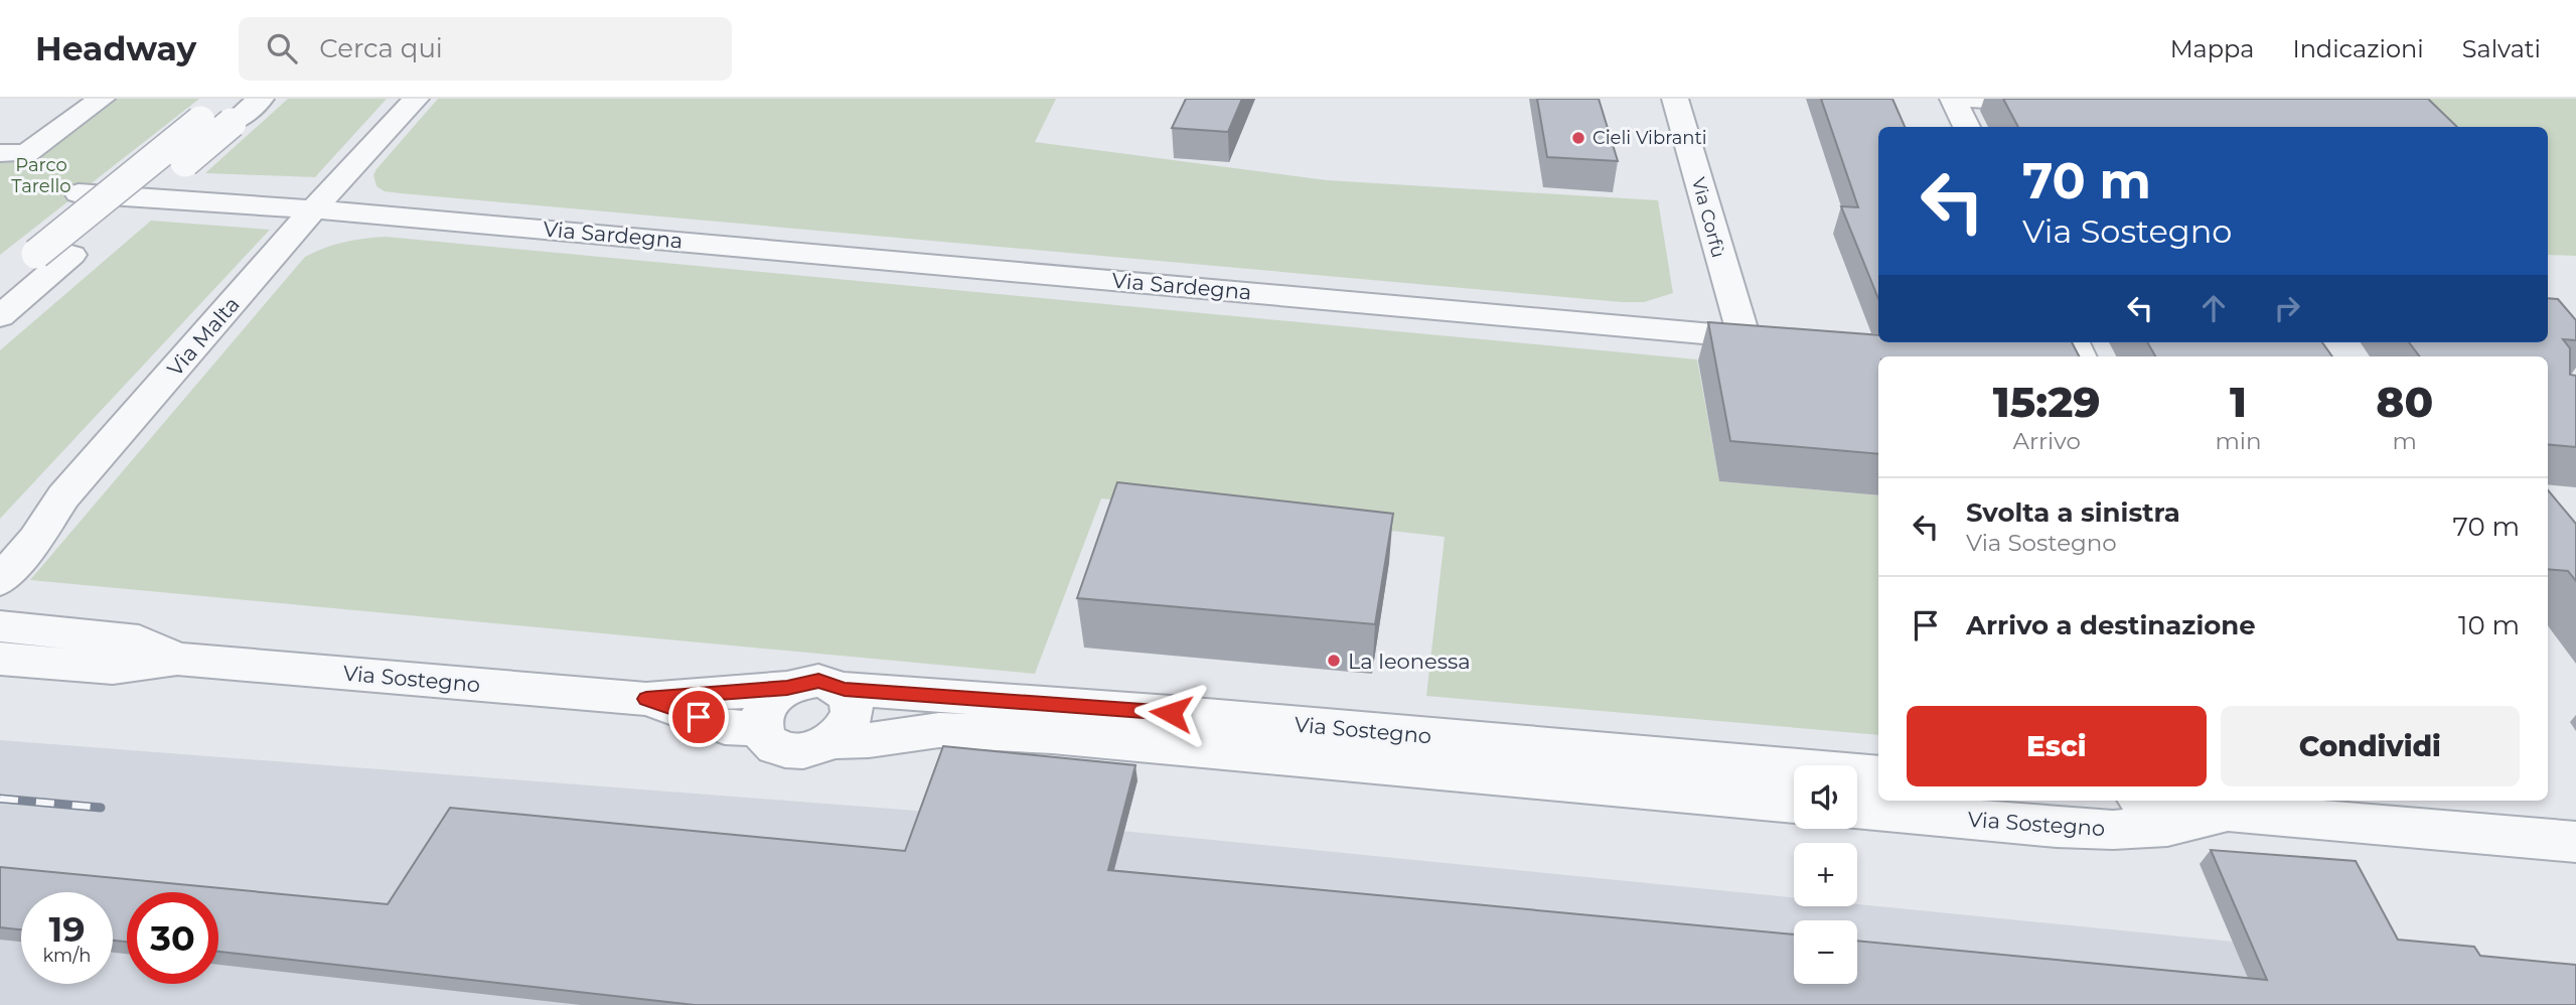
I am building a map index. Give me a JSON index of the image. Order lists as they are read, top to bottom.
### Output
{
  "streets": {
    "street": [
      "Via Corfù",
      "Via Sardegna",
      "Via Malta",
      "Via Sostegno"
    ]
  },
  "crossings": [
    ["Via Corfù", "Via Sardegna"],
    ["Via Sardegna", "Via Malta"]
  ],
  "parks": ["Parco Tarello"],
  "places": ["Cieli Vibranti", "La leonessa"],
  "page": {
    "header": "Headway",
    "search": "Cerca qui",
    "nav": ["Mappa", "Indicazioni", "Salvati"],
    "turn": ["70 m", "Via Sostegno"],
    "eta": [
      "15:29",
      "Arrivo",
      "1",
      "min",
      "80",
      "m"
    ],
    "list": [
      {
        "name": "Svolta a sinistra",
        "note": "Via Sostegno",
        "value": "70 m"
      },
      {
        "name": "Arrivo a destinazione",
        "value": "10 m"
      }
    ],
    "buttons": ["Esci", "Condividi"],
    "map_buttons": ["+", "−"],
    "speed": "19 km/h",
    "limit": "30"
  }
}
